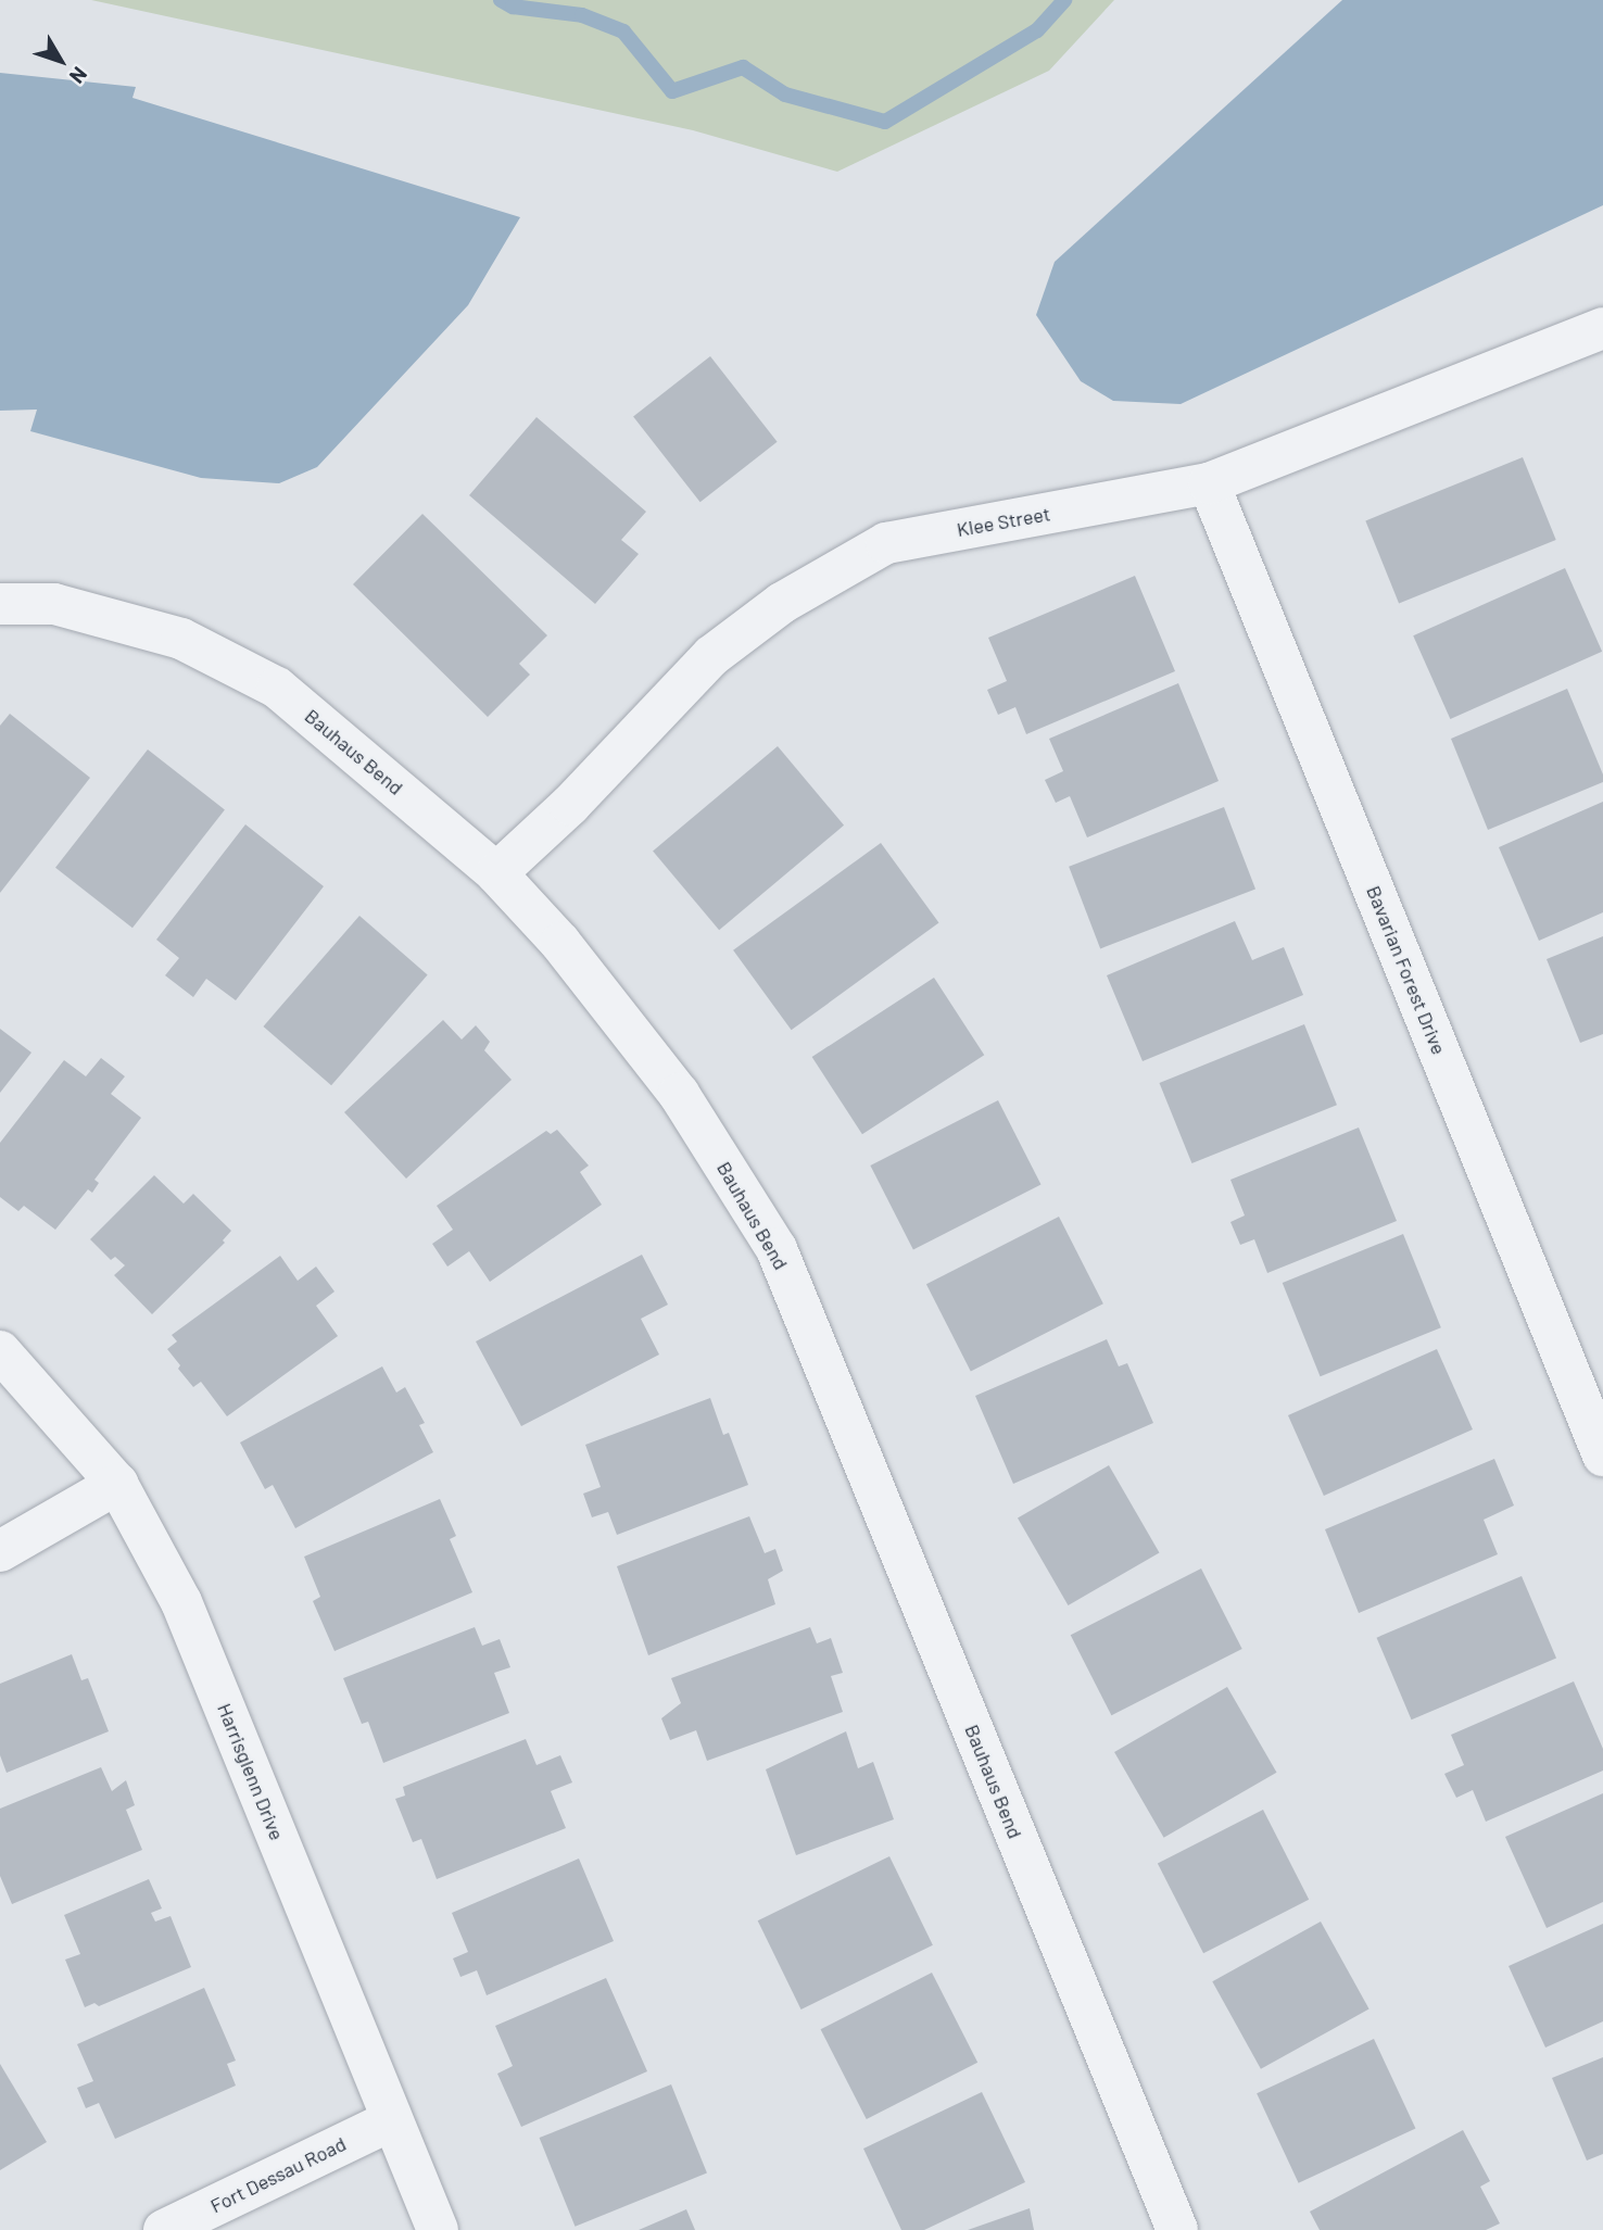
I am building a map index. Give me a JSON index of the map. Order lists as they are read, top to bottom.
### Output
{
  "streets": {
    "street": [
      "Klee Street",
      "Bauhaus Bend",
      "Bavarian Forest Drive",
      "Harrisglenn Drive",
      "Fort Dessau Road"
    ]
  },
  "crossings": [
    ["Klee Street", "Bauhaus Bend"],
    ["Klee Street", "Bavarian Forest Drive"],
    ["Harrisglenn Drive", "Fort Dessau Road"]
  ],
  "north": "bottom right"
}
